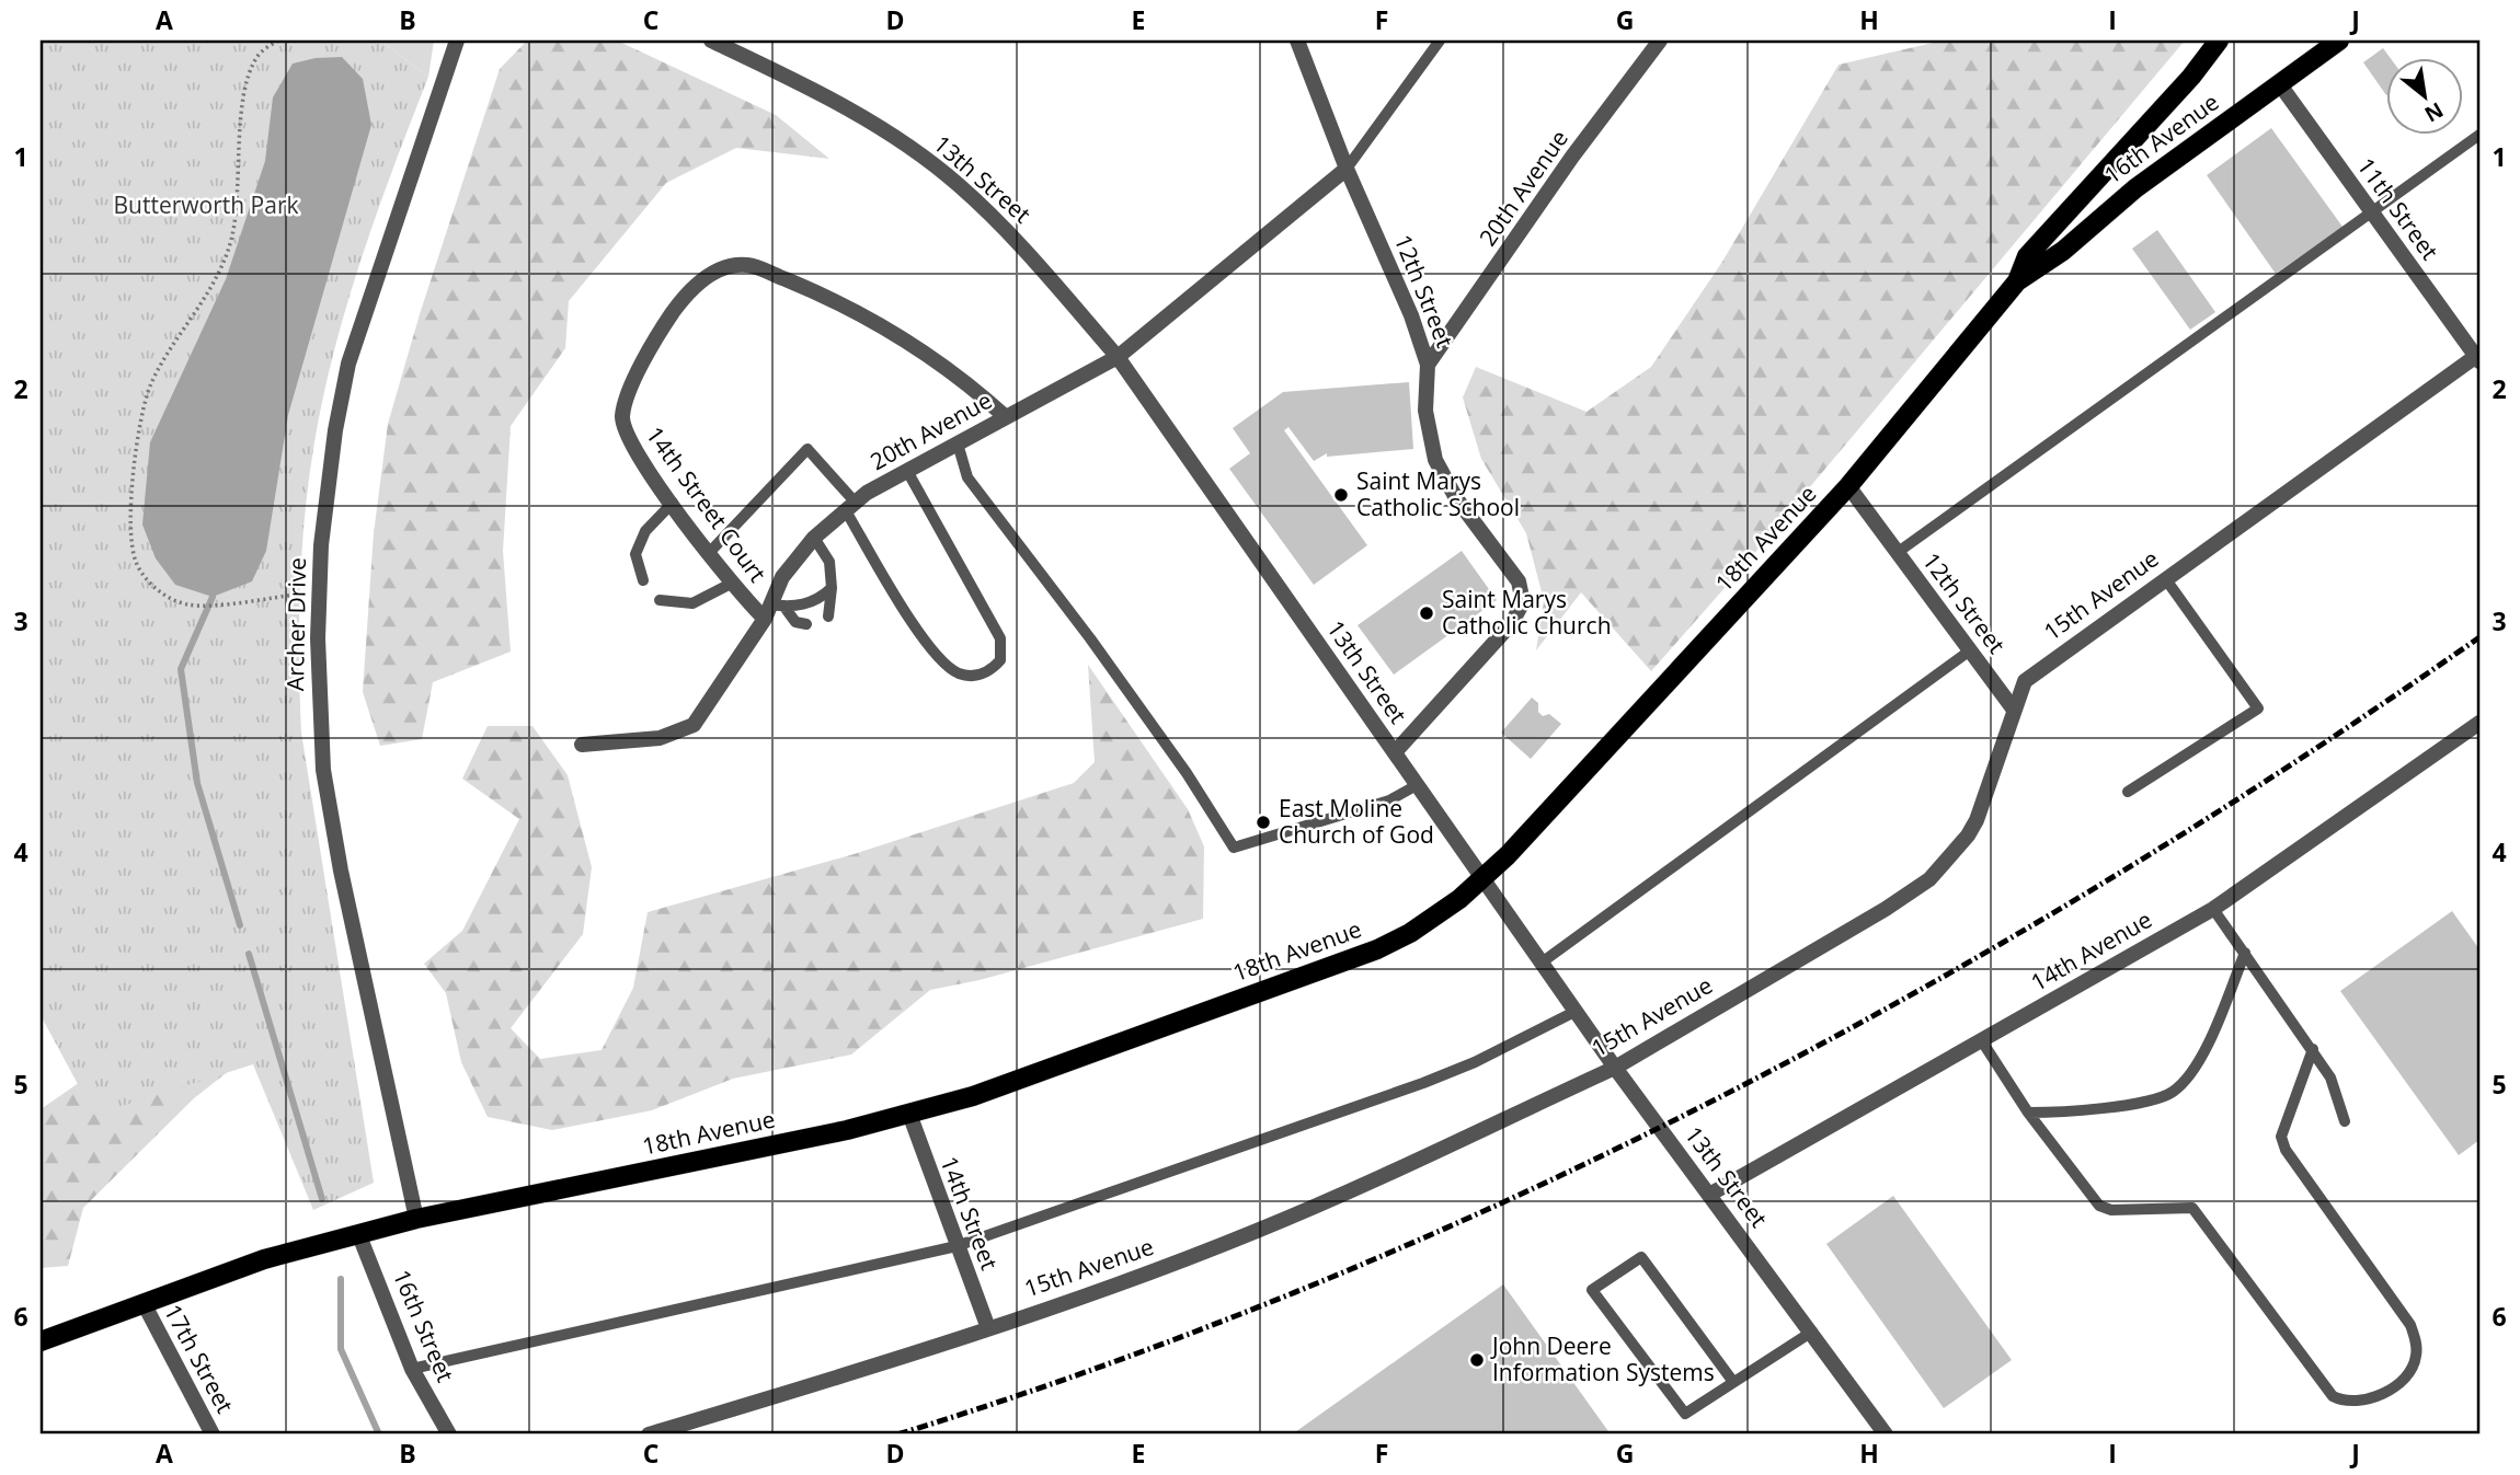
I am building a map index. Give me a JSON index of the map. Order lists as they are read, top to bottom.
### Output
{
  "streets": {
    "main road": ["16th Avenue", "18th Avenue"],
    "street": [
      "13th Street",
      "20th Avenue",
      "11th Street",
      "12th Street",
      "14th Street Court",
      "15th Avenue",
      "Archer Drive",
      "14th Avenue",
      "14th Street",
      "16th Street",
      "17th Street"
    ]
  },
  "crossings": [
    ["16th Avenue", "11th Street"],
    ["16th Avenue", "18th Avenue"],
    ["13th Street", "20th Avenue"],
    ["13th Street", "12th Street"],
    ["13th Street", "18th Avenue"],
    ["13th Street", "15th Avenue"],
    ["13th Street", "14th Avenue"],
    ["20th Avenue", "12th Street"],
    ["20th Avenue", "14th Street Court"],
    ["11th Street", "15th Avenue"],
    ["12th Street", "18th Avenue"],
    ["12th Street", "15th Avenue"],
    ["18th Avenue", "Archer Drive"],
    ["18th Avenue", "14th Street"],
    ["18th Avenue", "16th Street"],
    ["18th Avenue", "17th Street"],
    ["15th Avenue", "14th Street"]
  ],
  "parks": ["Butterworth Park"],
  "places": [
    "Saint Marys Catholic School",
    "Saint Marys Catholic Church",
    "East Moline Church of God",
    "John Deere Information Systems"
  ],
  "north": "bottom right",
  "grid": {
    "columns": [
      "A",
      "B",
      "C",
      "D",
      "E",
      "F",
      "G",
      "H",
      "I",
      "J"
    ],
    "rows": [
      "1",
      "2",
      "3",
      "4",
      "5",
      "6"
    ]
  }
}
